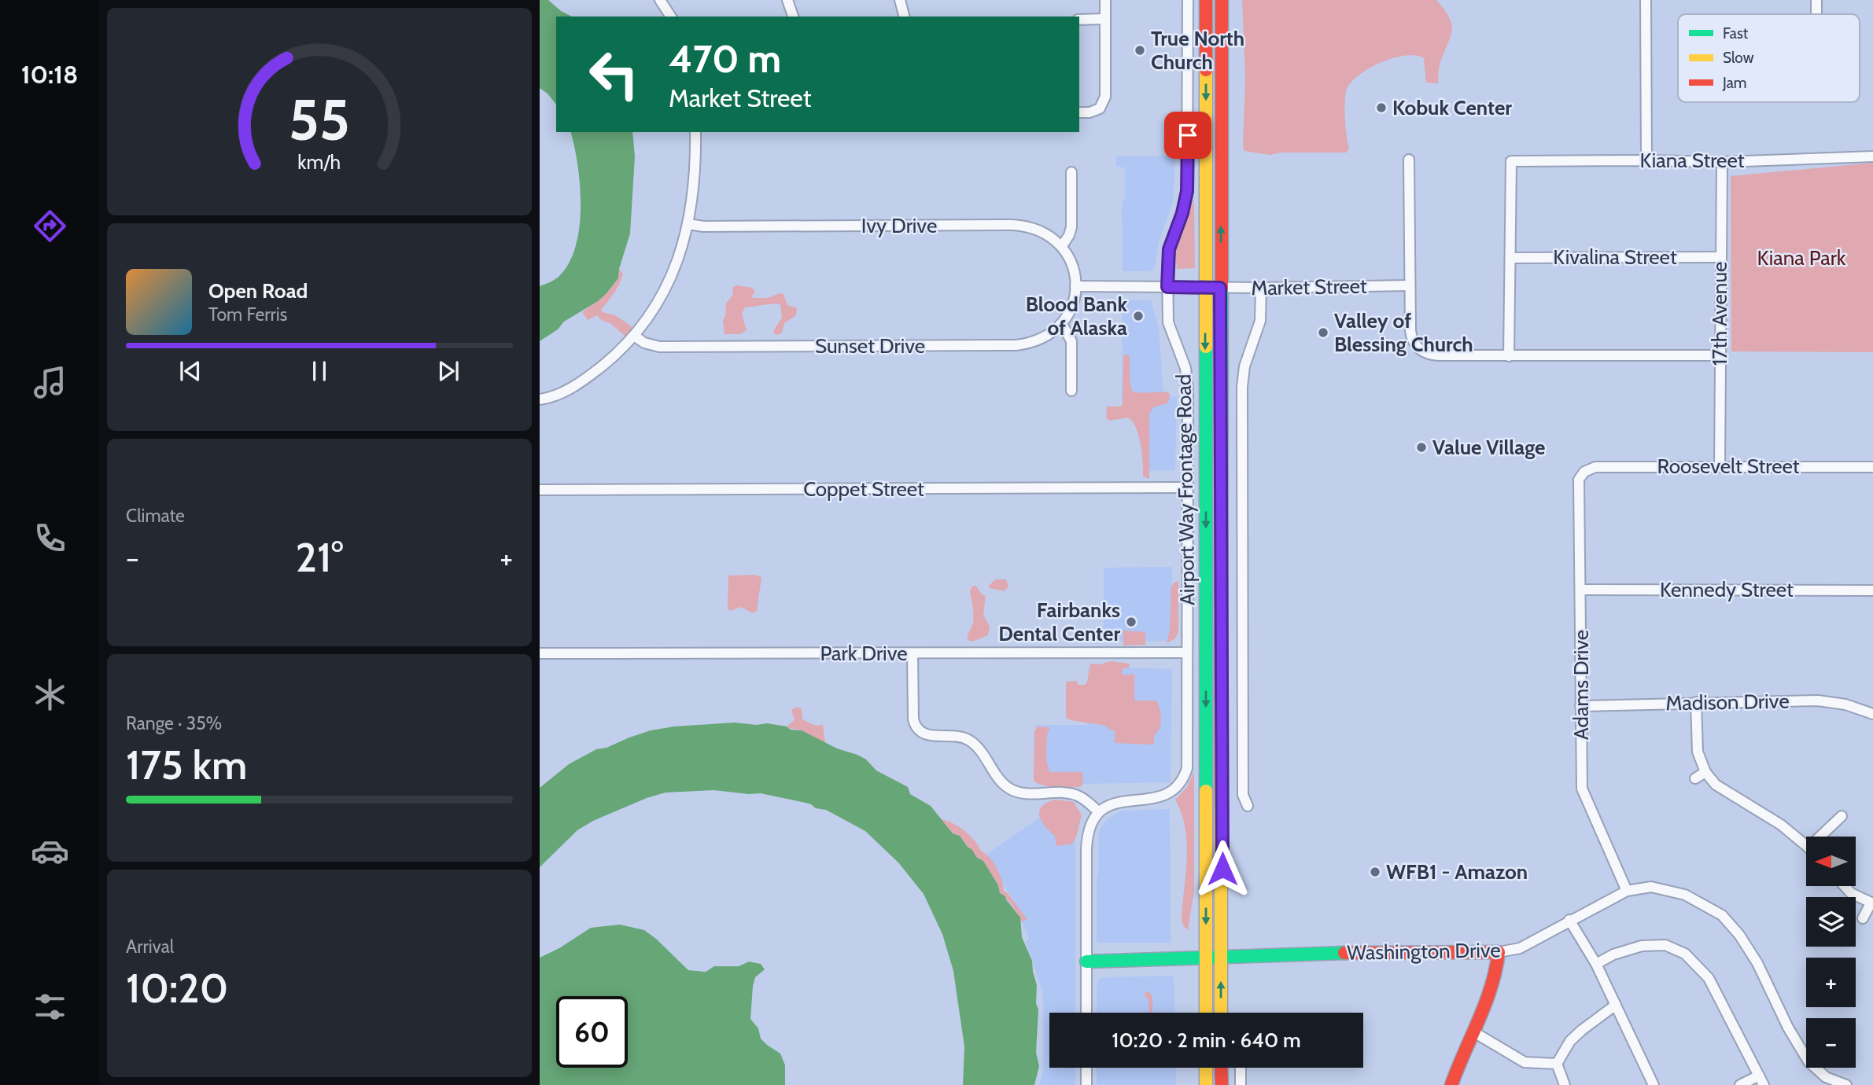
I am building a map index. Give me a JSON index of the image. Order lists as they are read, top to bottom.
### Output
{
  "streets": {
    "main road": ["Washington Drive"],
    "street": [
      "Kiana Street",
      "Ivy Drive",
      "Kivalina Street",
      "Market Street",
      "17th Avenue",
      "Sunset Drive",
      "Roosevelt Street",
      "Coppet Street",
      "Airport Way Frontage Road",
      "Kennedy Street",
      "Park Drive",
      "Adams Drive",
      "Madison Drive"
    ]
  },
  "crossings": [
    ["Kiana Street", "Kivalina Street"],
    ["Kiana Street", "17th Avenue"],
    ["Kivalina Street", "17th Avenue"],
    ["Market Street", "Sunset Drive"],
    ["Market Street", "Airport Way Frontage Road"],
    ["17th Avenue", "Roosevelt Street"],
    ["Roosevelt Street", "Adams Drive"],
    ["Coppet Street", "Airport Way Frontage Road"],
    ["Airport Way Frontage Road", "Park Drive"],
    ["Kennedy Street", "Adams Drive"],
    ["Adams Drive", "Madison Drive"],
    ["Adams Drive", "Washington Drive"]
  ],
  "parks": ["Kiana Park"],
  "places": [
    "True North Church",
    "Kobuk Center",
    "Blood Bank of Alaska",
    "Valley of Blessing Church",
    "Value Village",
    "Fairbanks Dental Center",
    "WFB1 - Amazon"
  ],
  "legend": ["Fast", "Slow", "Jam"],
  "north": "left",
  "page": {
    "tabs": "10:18",
    "turn": ["470 m", "Market Street"],
    "song": ["Open Road", "Tom Ferris"],
    "tile": [
      "Climate",
      ["Range · 35%", "175 km"],
      ["Arrival", "10:20"]
    ],
    "heat": ["−", "21°", "+"],
    "map_buttons": ["+", "−"],
    "limit": "60",
    "trip": "10:20 · 2 min · 640 m",
    "gauge": ["55", "km/h"]
  }
}
